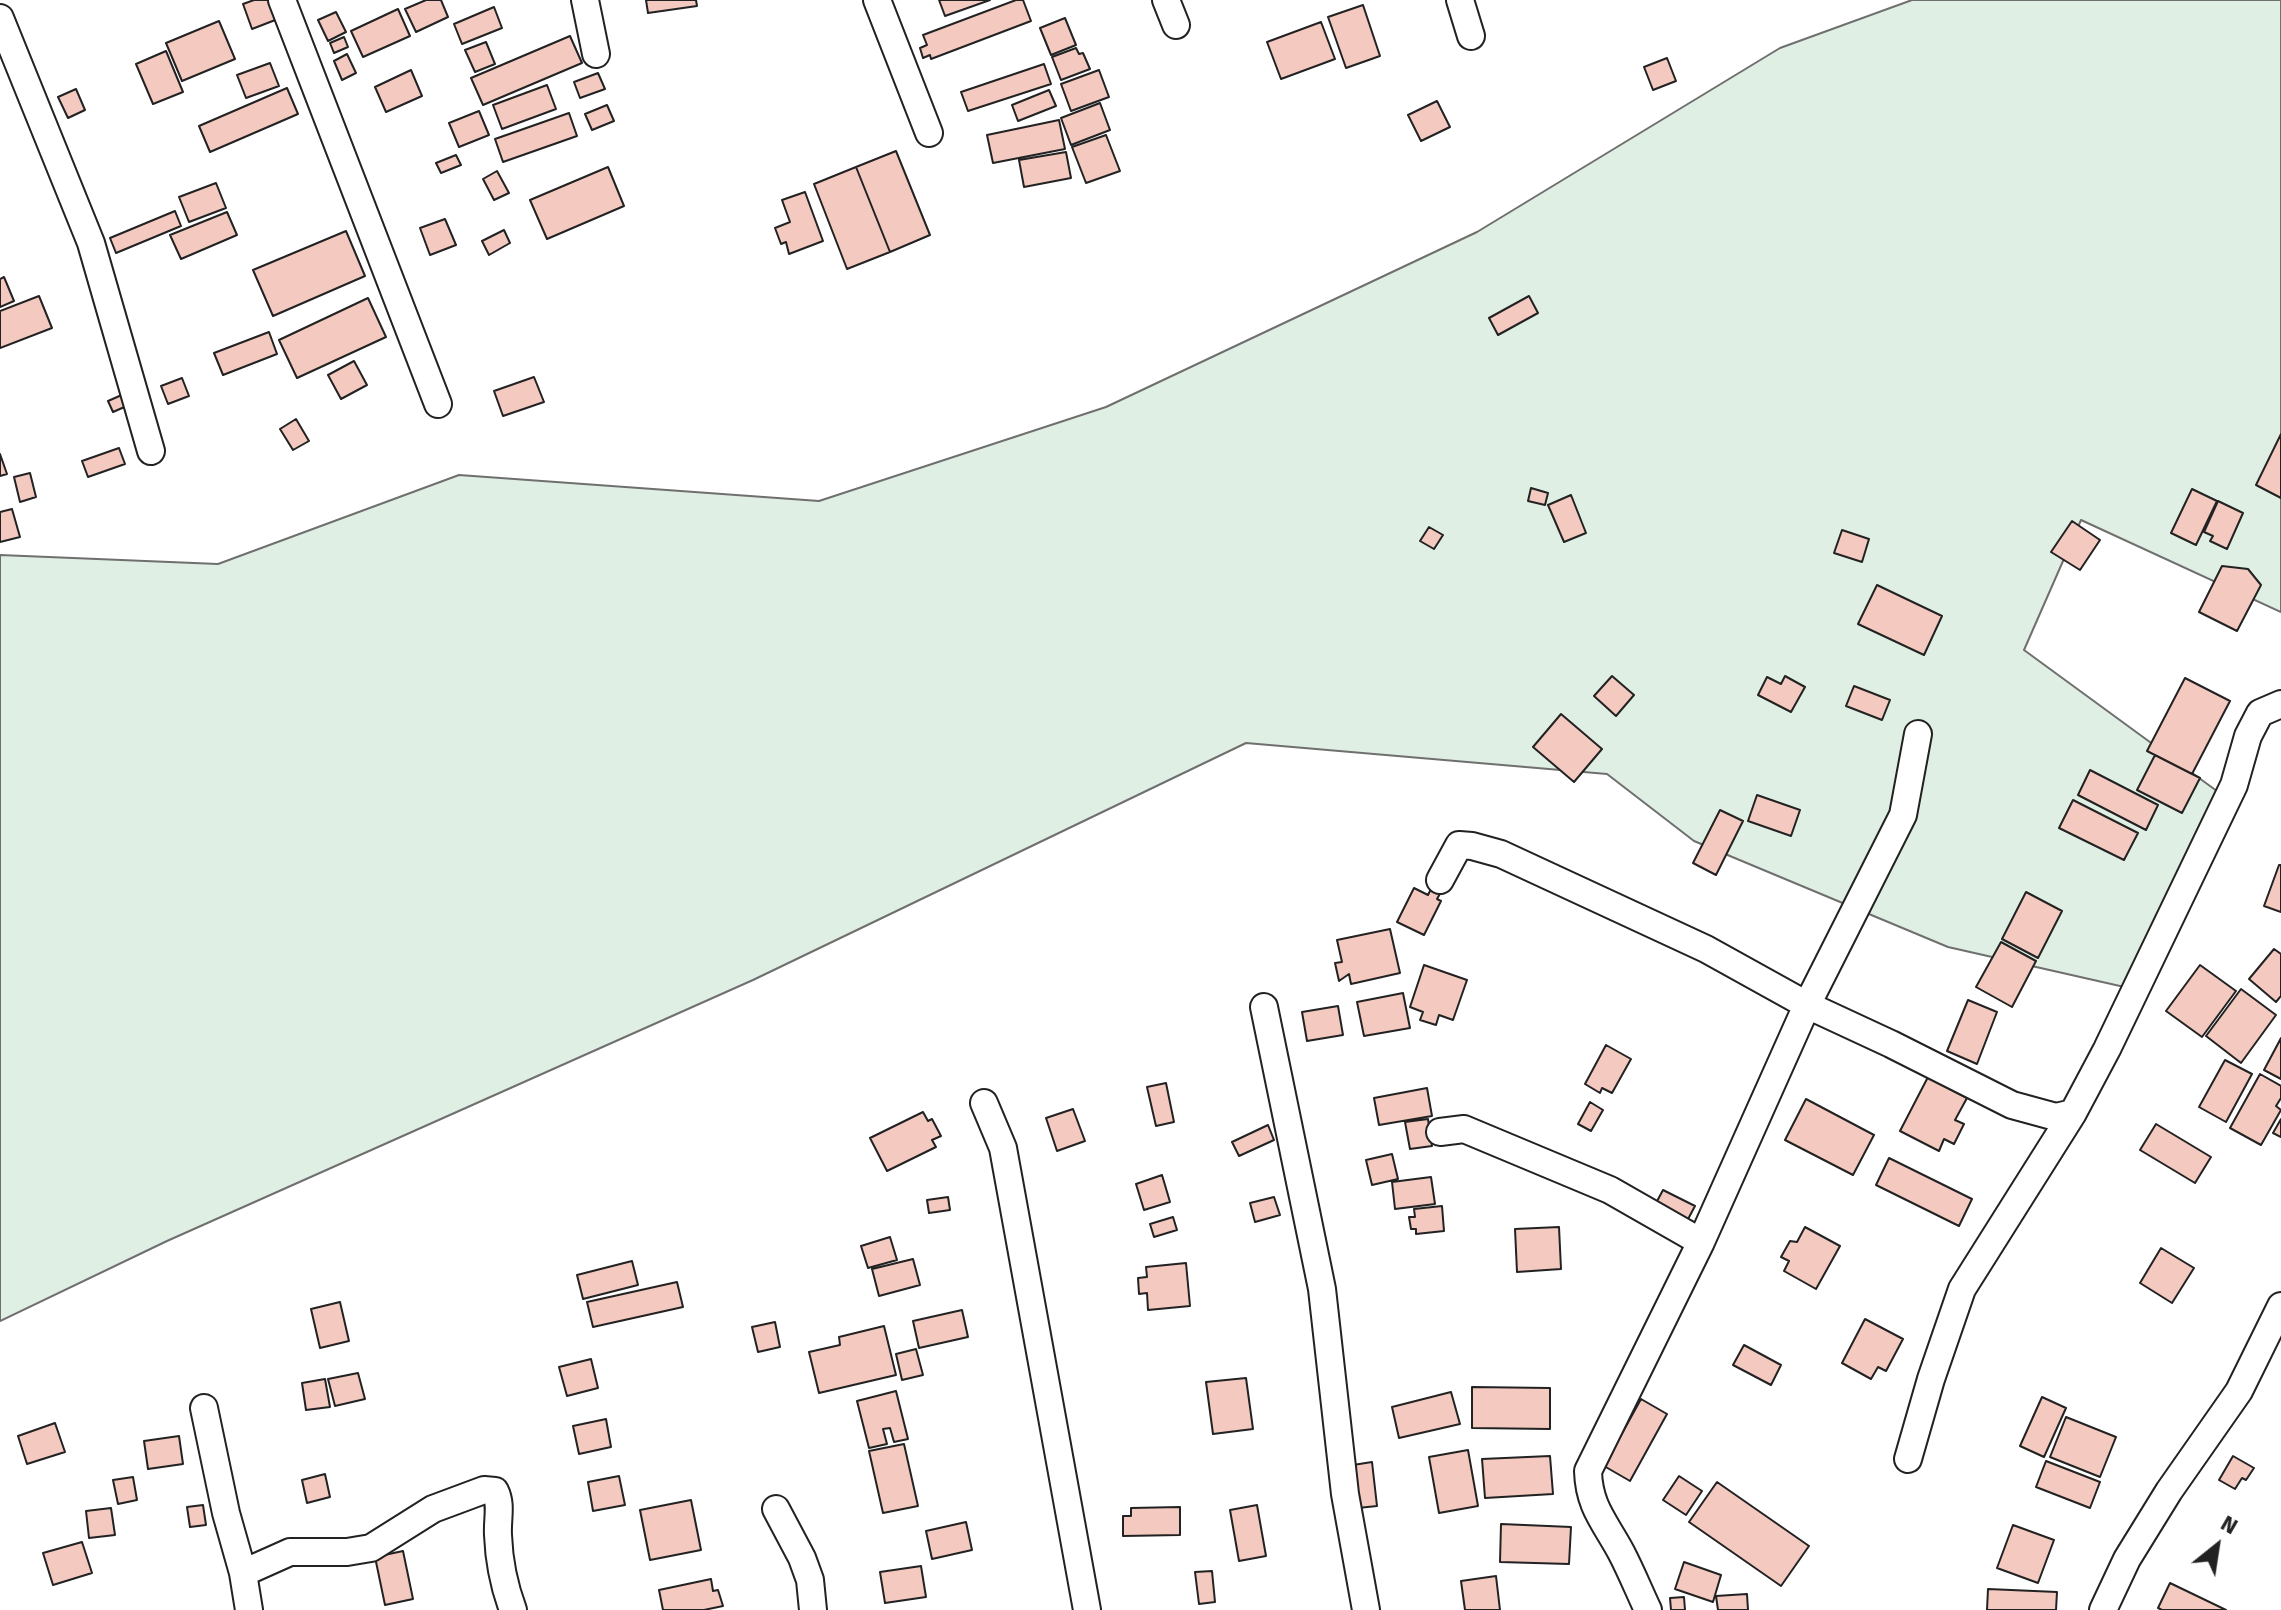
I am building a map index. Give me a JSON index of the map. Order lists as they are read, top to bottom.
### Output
{
  "north": "top right"
}
